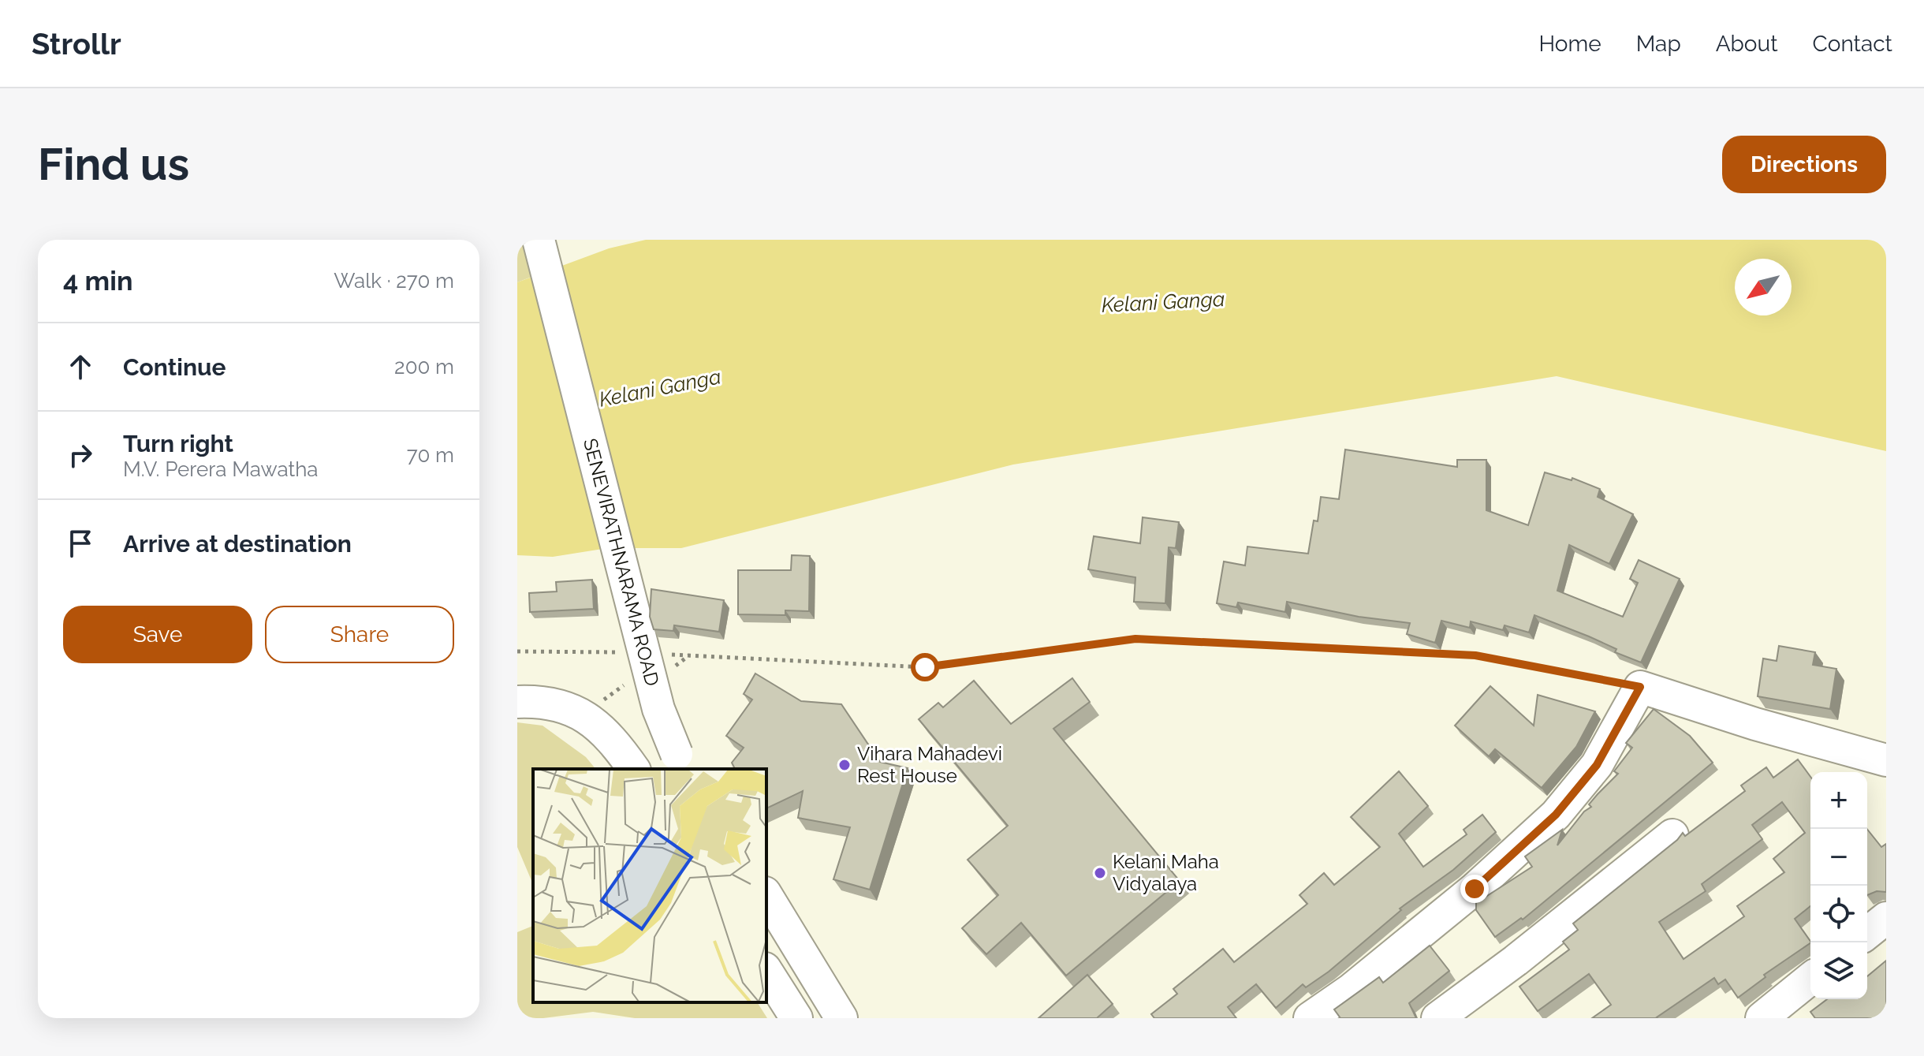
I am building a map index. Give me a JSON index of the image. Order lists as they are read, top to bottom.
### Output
{
  "streets": {
    "street": ["SENEVIRATHNARAMA ROAD"]
  },
  "water": ["Kelani Ganga"],
  "places": ["Vihara Mahadevi Rest House", "Kelani Maha Vidyalaya"],
  "north": "bottom left",
  "page": {
    "header": "Strollr",
    "nav": [
      "Home",
      "Map",
      "About",
      "Contact"
    ],
    "buttons": [
      "Directions",
      ["Save", "Share"]
    ],
    "title": "Find us",
    "heading": ["4 min", "Walk · 270 m"],
    "list": [
      ["Continue", "200 m"],
      ["Turn right", "M.V. Perera Mawatha", "70 m"],
      "Arrive at destination"
    ],
    "map_buttons": ["+", "−"]
  }
}
